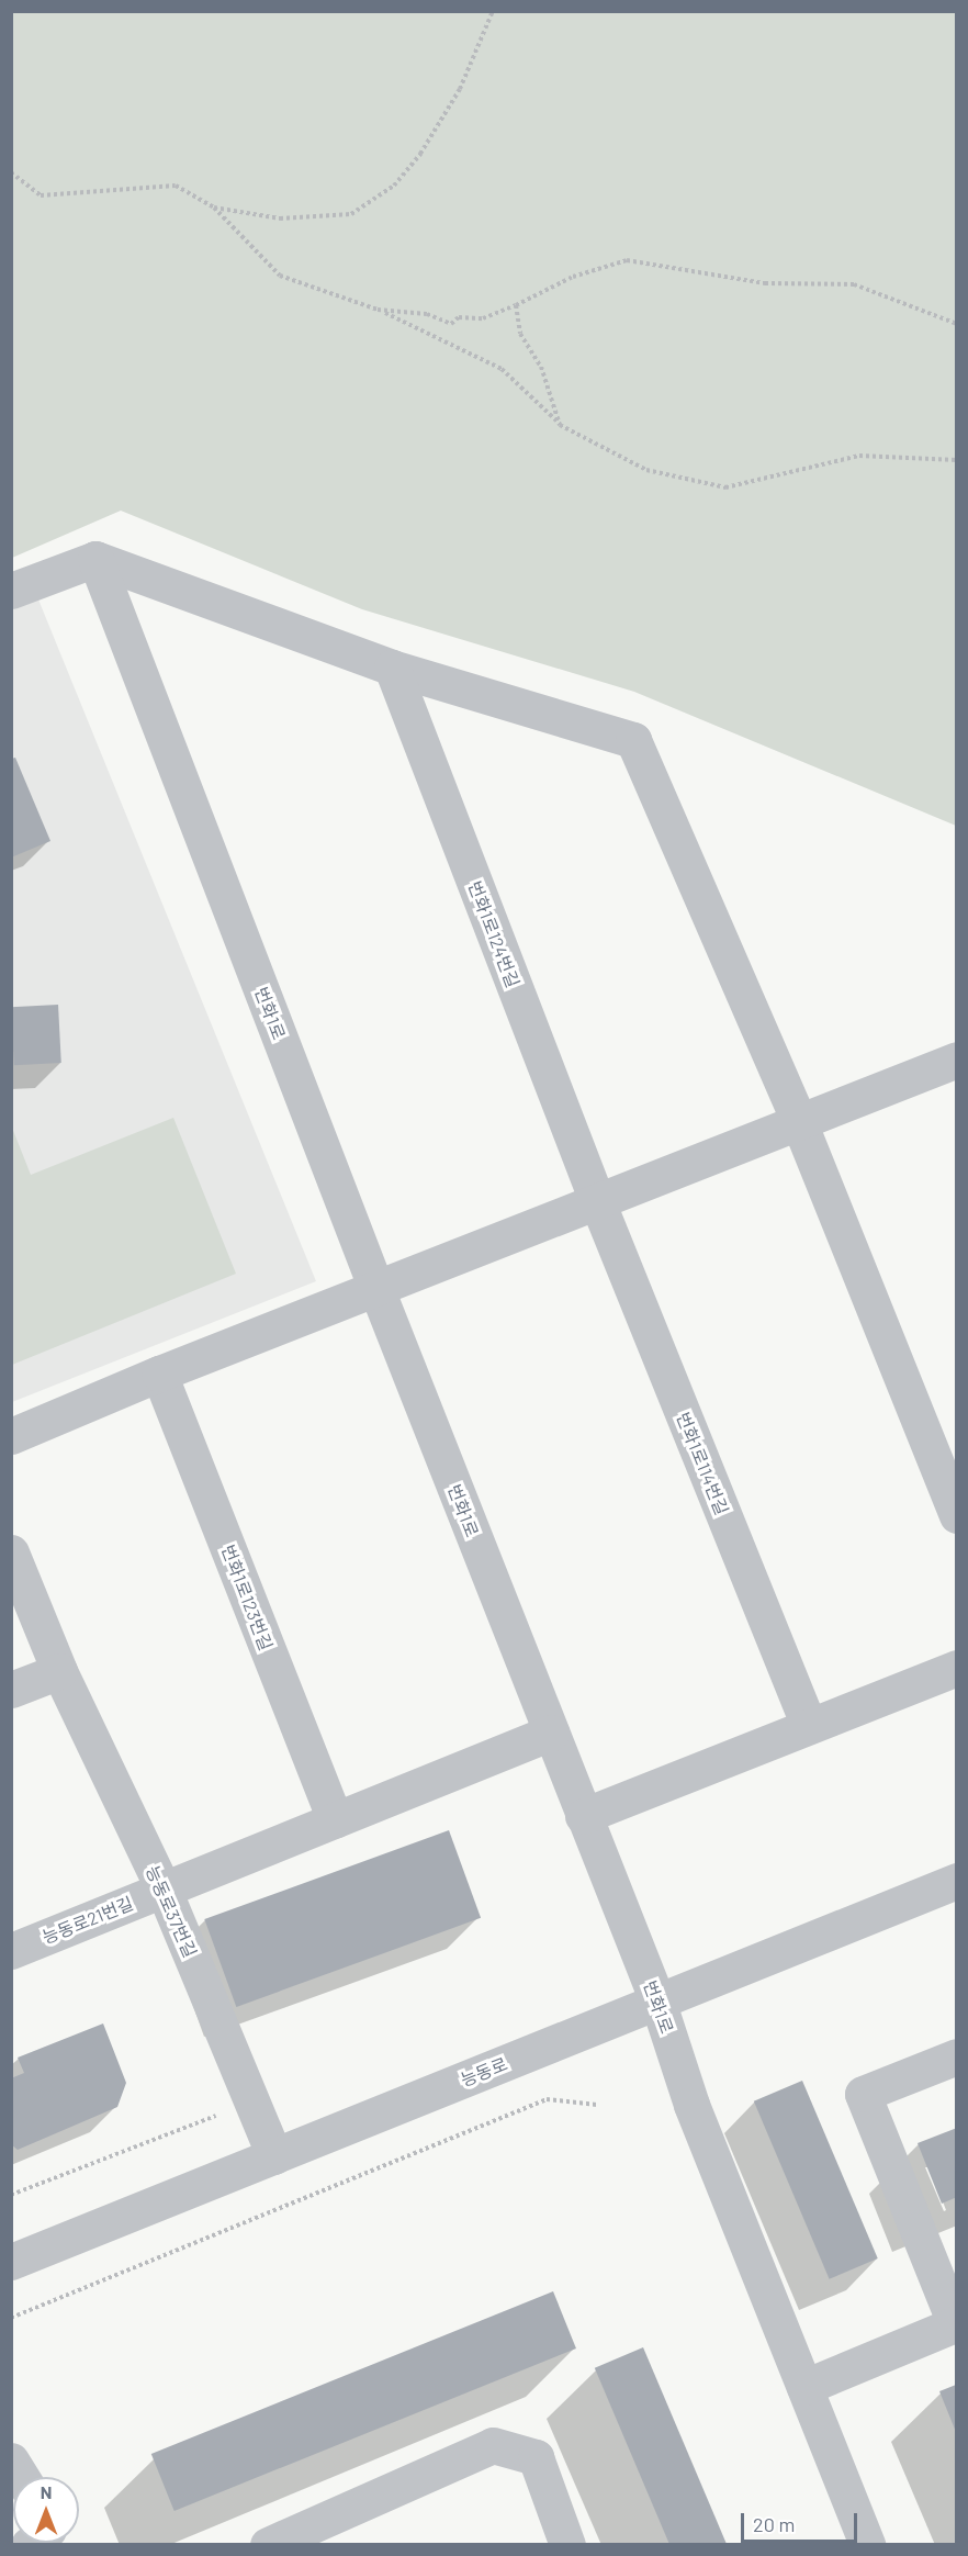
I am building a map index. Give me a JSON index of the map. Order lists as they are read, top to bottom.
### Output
{
  "streets": {
    "street": [
      "번화1로124번길",
      "번화1로",
      "번화1로114번길",
      "번화1로123번길",
      "능동로37번길",
      "능동로21번길",
      "능동로"
    ]
  },
  "crossings": [
    ["번화1로124번길", "번화1로114번길"],
    ["번화1로", "능동로21번길"],
    ["번화1로", "능동로"],
    ["번화1로123번길", "능동로21번길"],
    ["능동로37번길", "능동로21번길"],
    ["능동로37번길", "능동로"]
  ],
  "scale_bar": "20 m",
  "north": "top"
}
